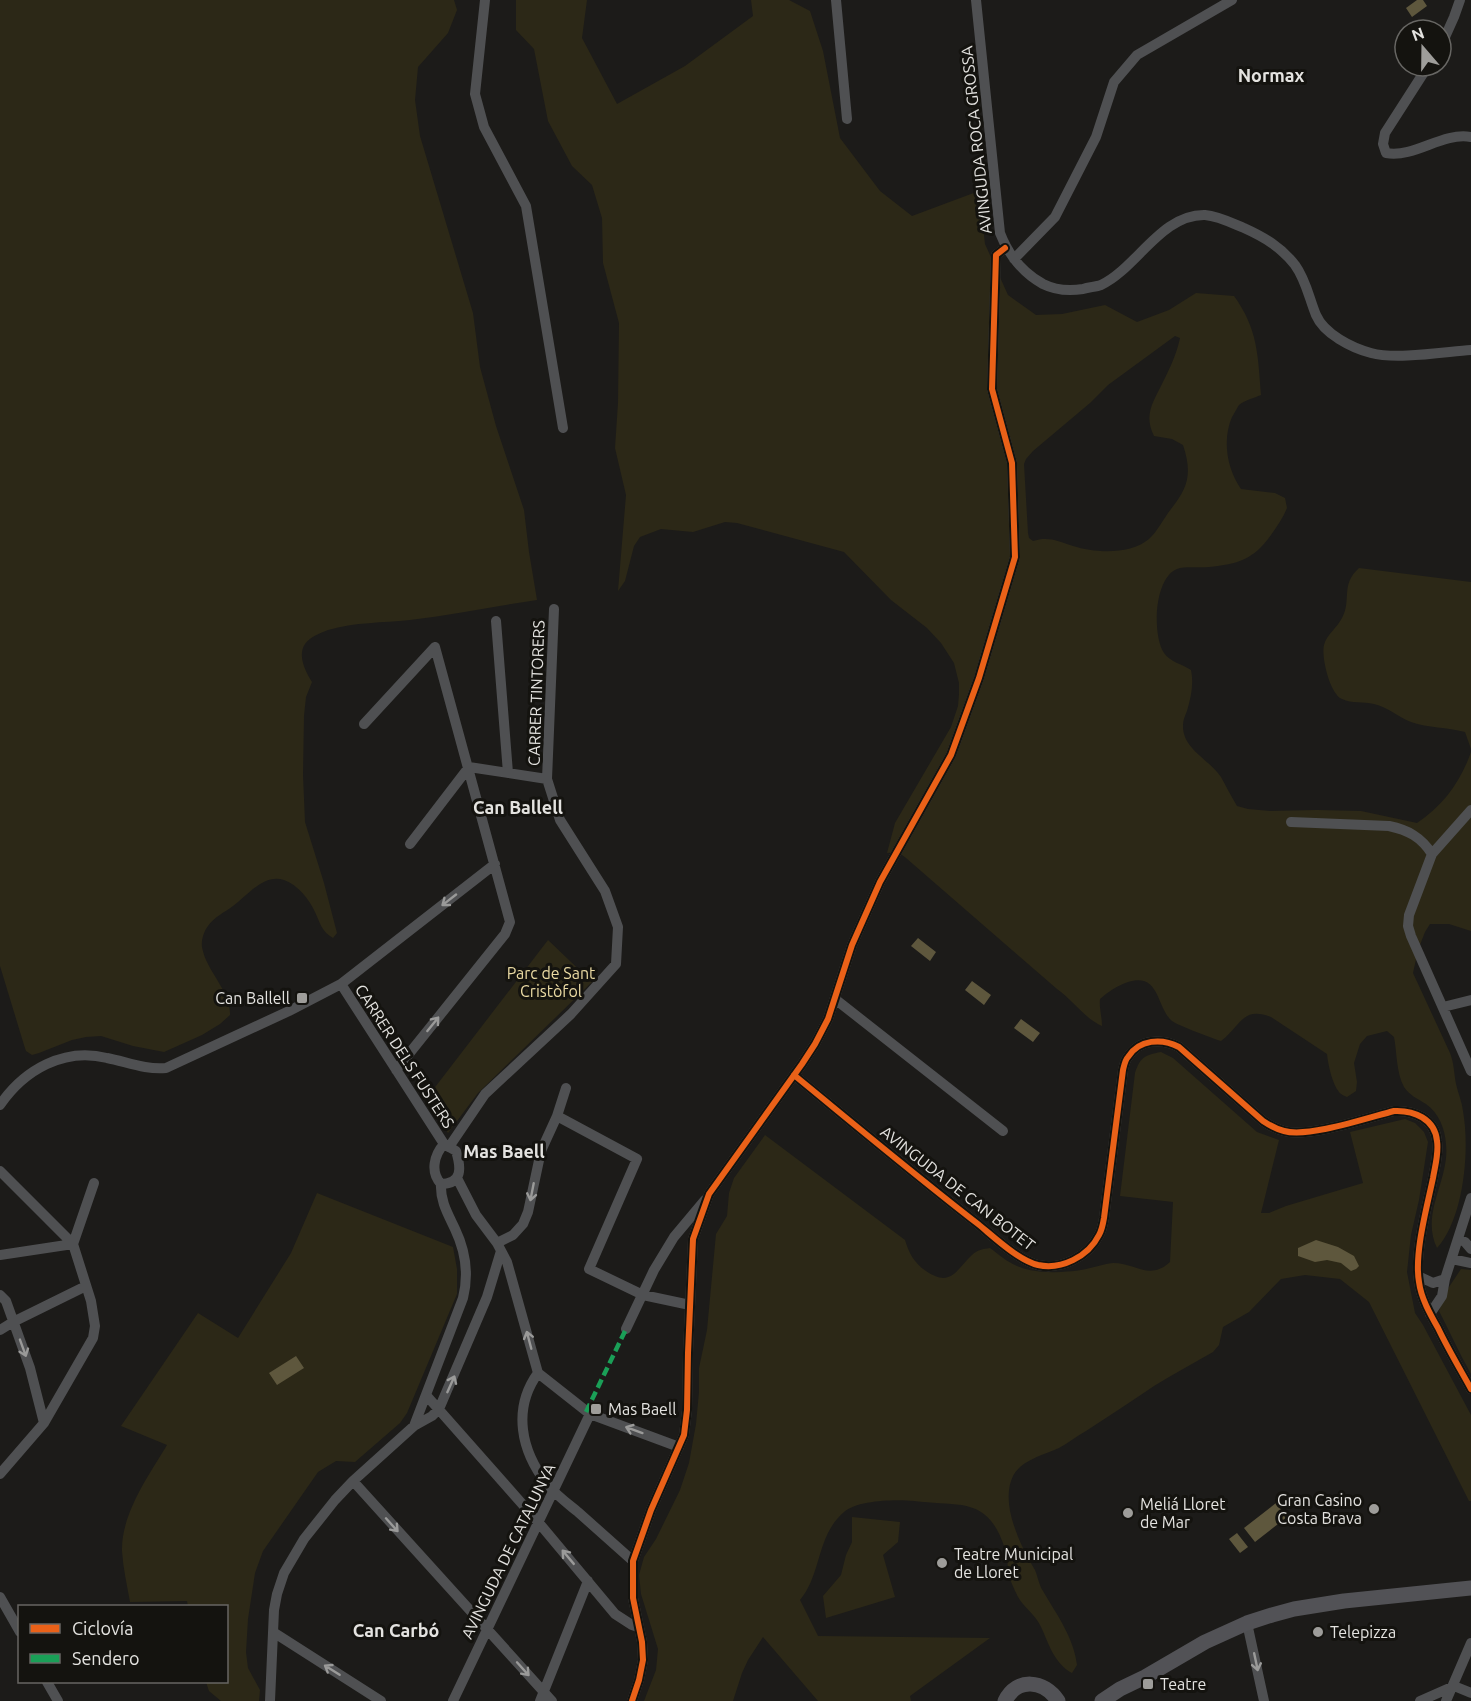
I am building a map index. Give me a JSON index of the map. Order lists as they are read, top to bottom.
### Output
{
  "streets": {
    "street": [
      "AVINGUDA ROCA GROSSA",
      "CARRER TINTORERS",
      "CARRER DELS FUSTERS",
      "AVINGUDA DE CAN BOTET",
      "AVINGUDA DE CATALUNYA"
    ]
  },
  "crossings": [
    ["CARRER TINTORERS", "CARRER DELS FUSTERS"]
  ],
  "districts": [
    "Normax",
    "Can Ballell",
    "Mas Baell",
    "Can Carbó"
  ],
  "parks": ["Parc de Sant Cristòfol"],
  "places": {
    "transit": ["Can Ballell", "Mas Baell", "Teatre"],
    "other": [
      "Gran Casino Costa Brava",
      "Meliá Lloret de Mar",
      "Teatre Municipal de Lloret",
      "Telepizza"
    ]
  },
  "legend": ["Ciclovía", "Sendero"],
  "north": "top"
}
